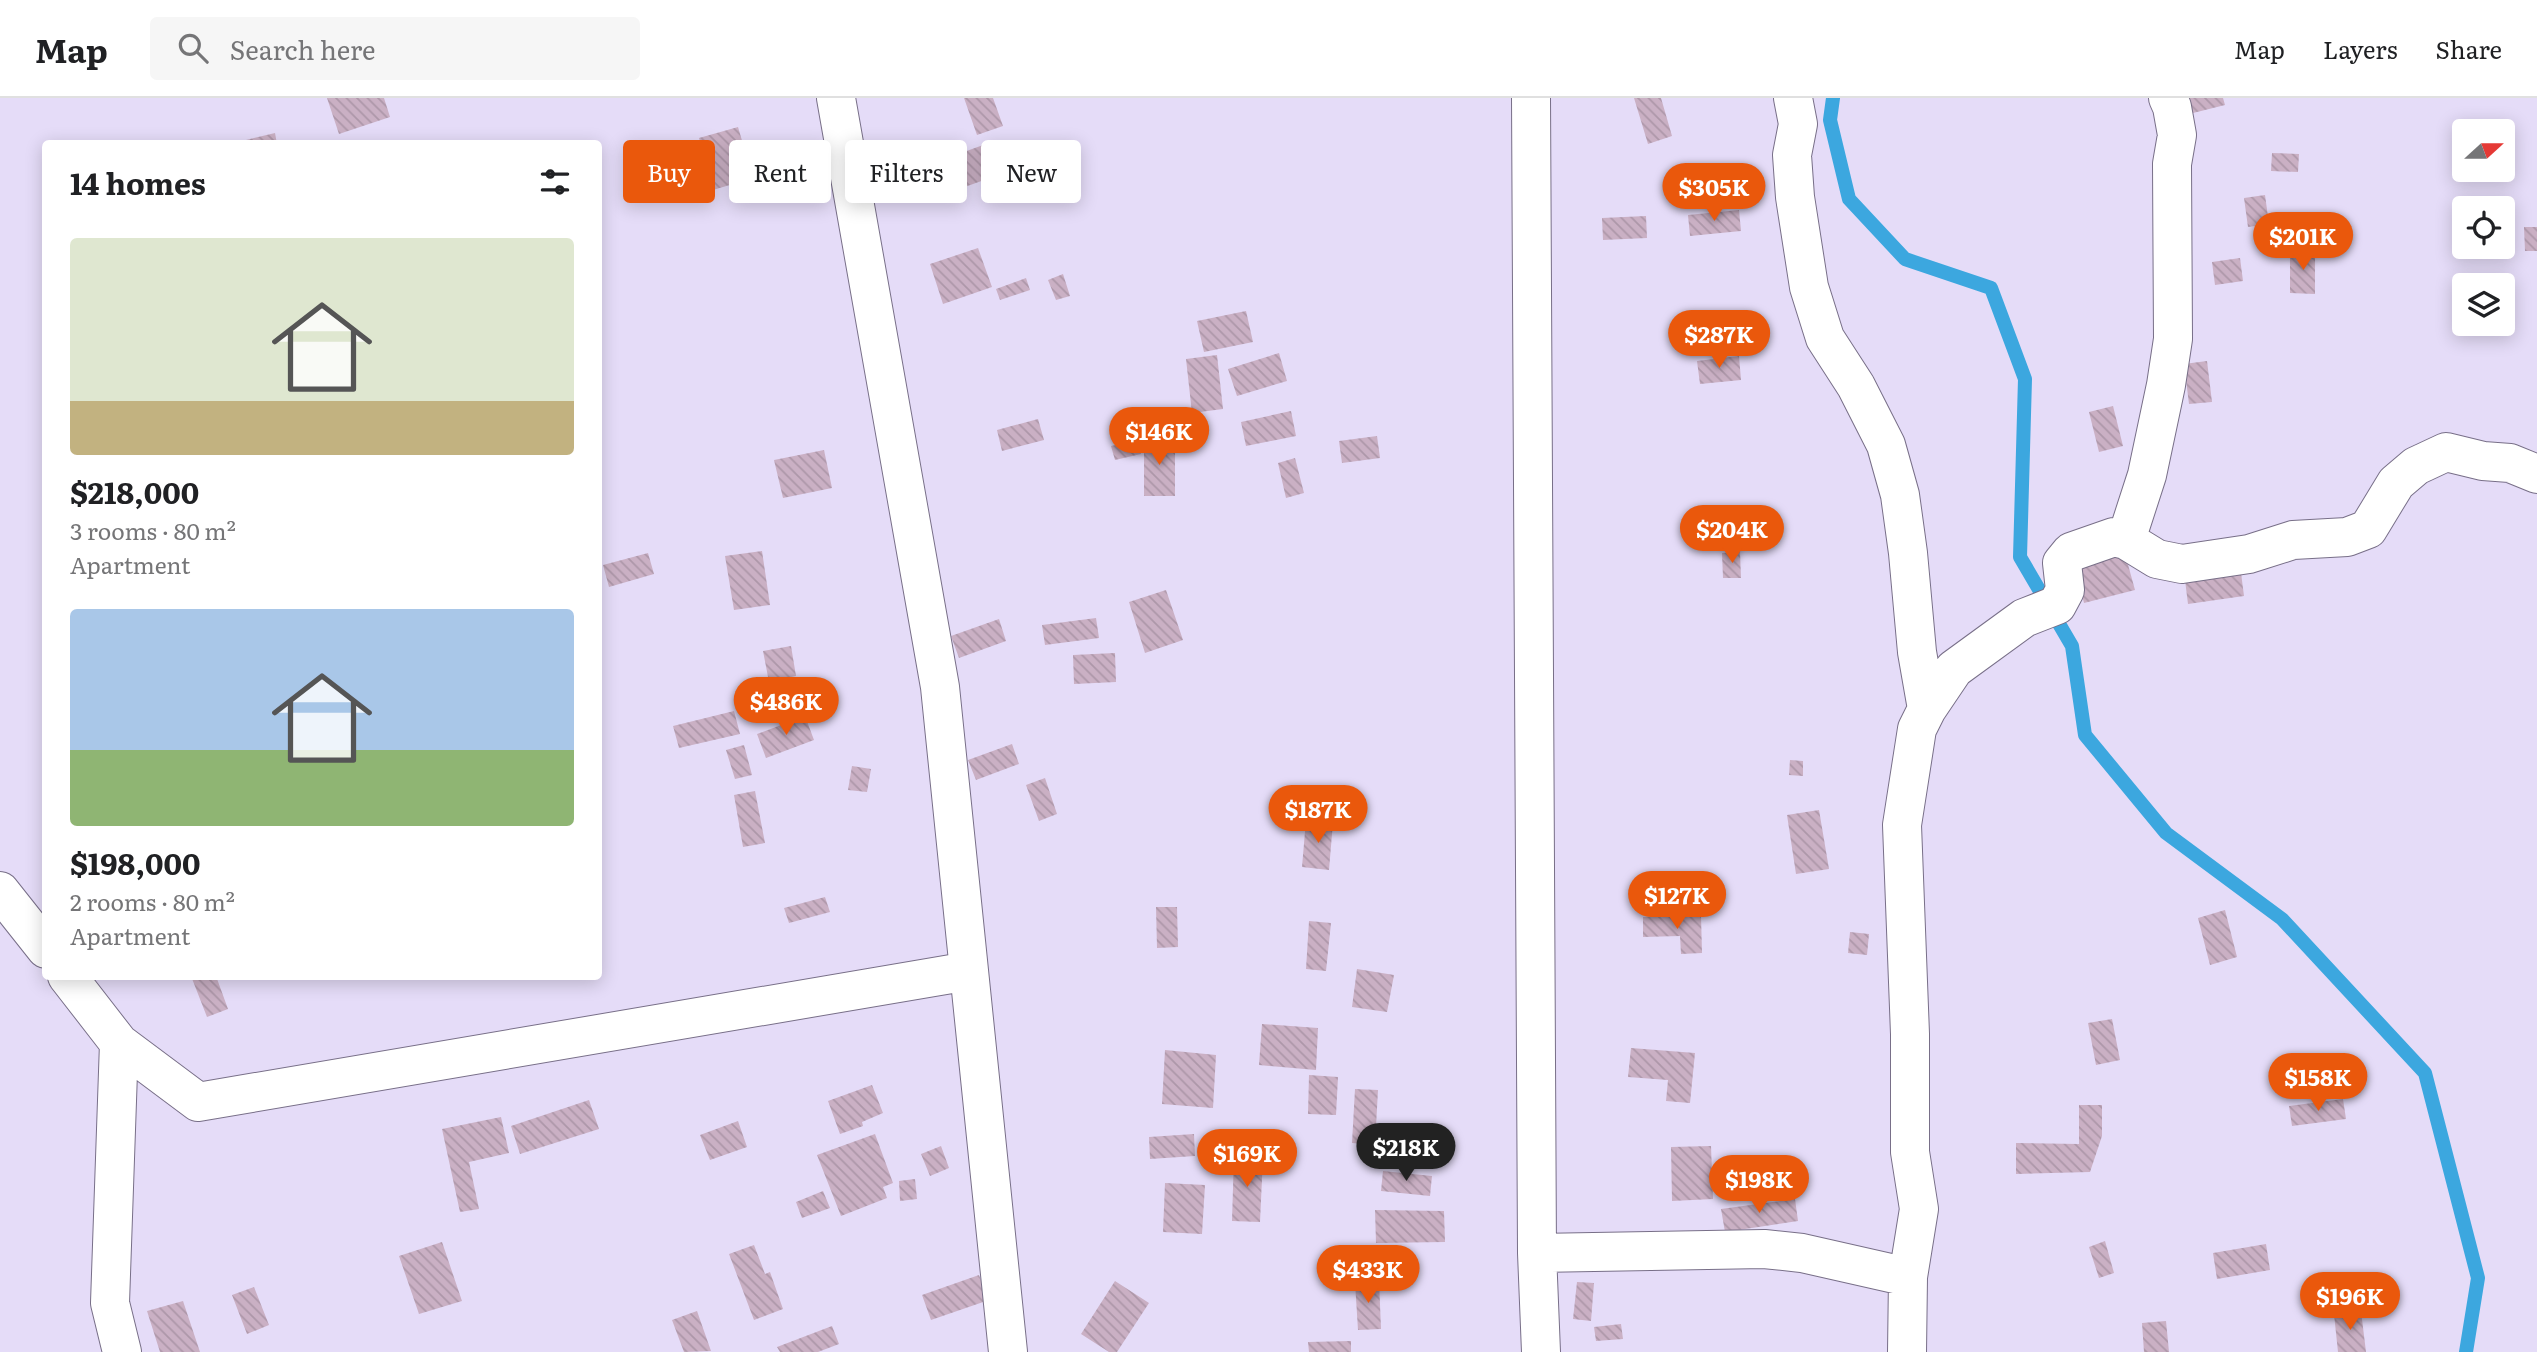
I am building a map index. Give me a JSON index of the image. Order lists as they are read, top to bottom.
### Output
{
  "north": "right",
  "page": {
    "header": "Map",
    "search": "Search here",
    "nav": ["Map", "Layers", "Share"],
    "chip": [
      "Buy",
      "Rent",
      "Filters",
      "New"
    ],
    "heading": "14 homes",
    "price": [
      "$305K",
      "$201K",
      "$287K",
      "$146K",
      "$204K",
      "$486K",
      "$187K",
      "$127K",
      "$158K",
      "$218K",
      "$169K",
      "$198K",
      "$433K",
      "$196K"
    ],
    "list": [
      {
        "name": "$218,000",
        "note": "3 rooms · 80 m² · Apartment"
      },
      {
        "name": "$198,000",
        "note": "2 rooms · 80 m² · Apartment"
      }
    ]
  }
}
